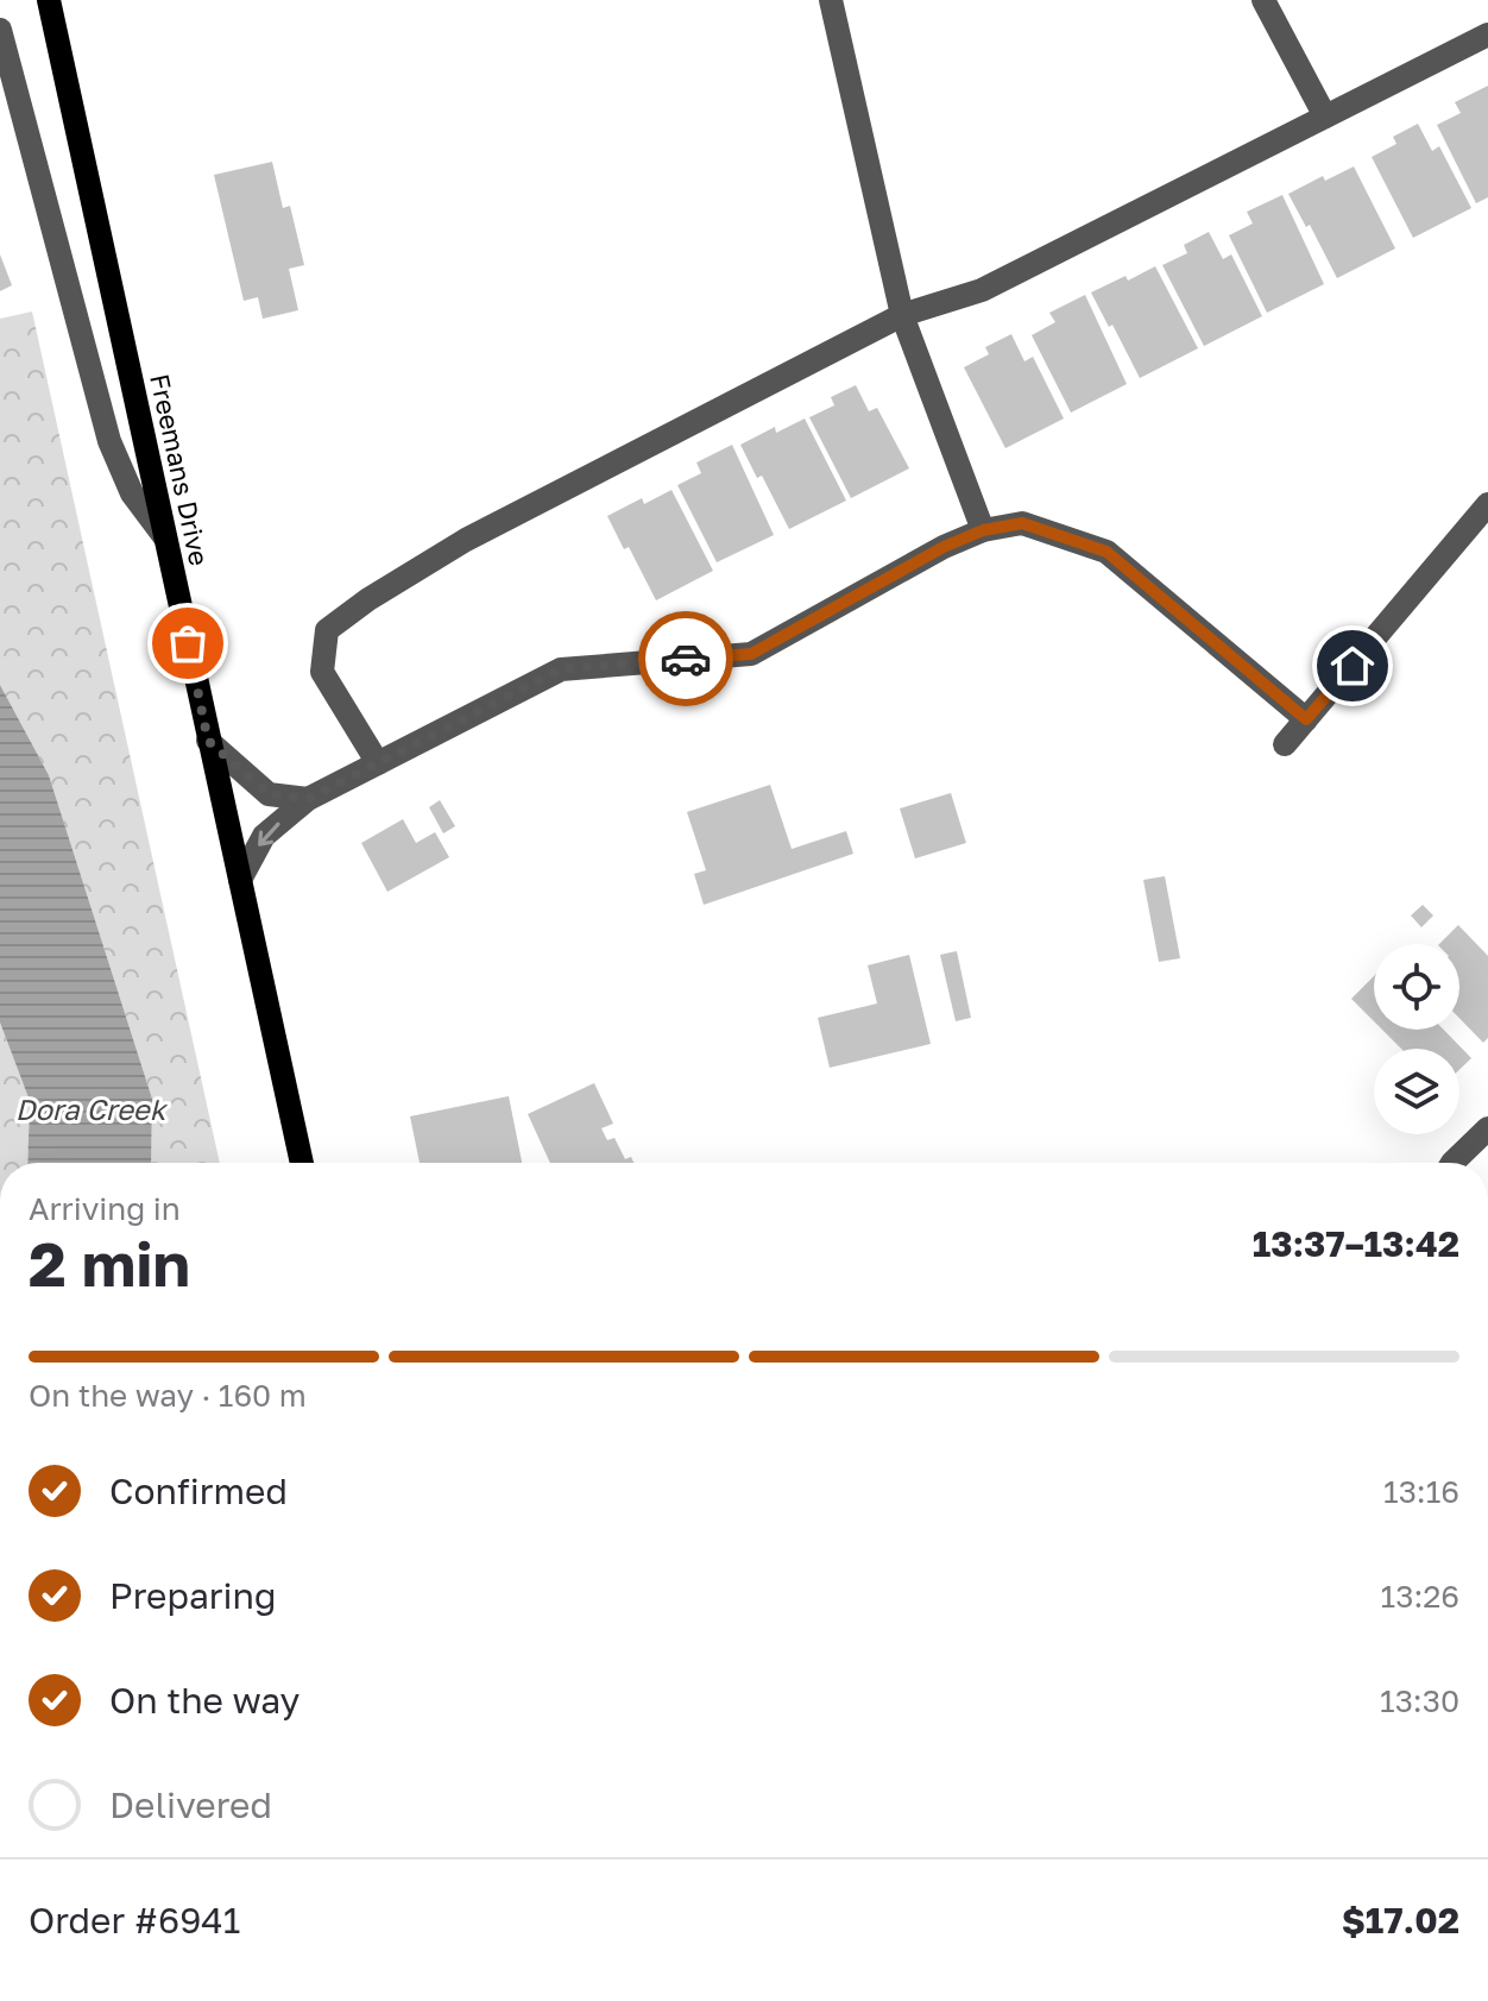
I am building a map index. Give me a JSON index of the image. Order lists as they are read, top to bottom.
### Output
{
  "streets": {
    "main road": ["Freemans Drive"]
  },
  "water": ["Dora Creek"],
  "page": {
    "heading": ["2 min", "Arriving in", "13:37–13:42"],
    "panel": ["Order #6941", "$17.02"],
    "bar": "On the way · 160 m",
    "list": [
      ["Confirmed", "13:16"],
      ["Preparing", "13:26"],
      ["On the way", "13:30"],
      "Delivered"
    ]
  }
}
